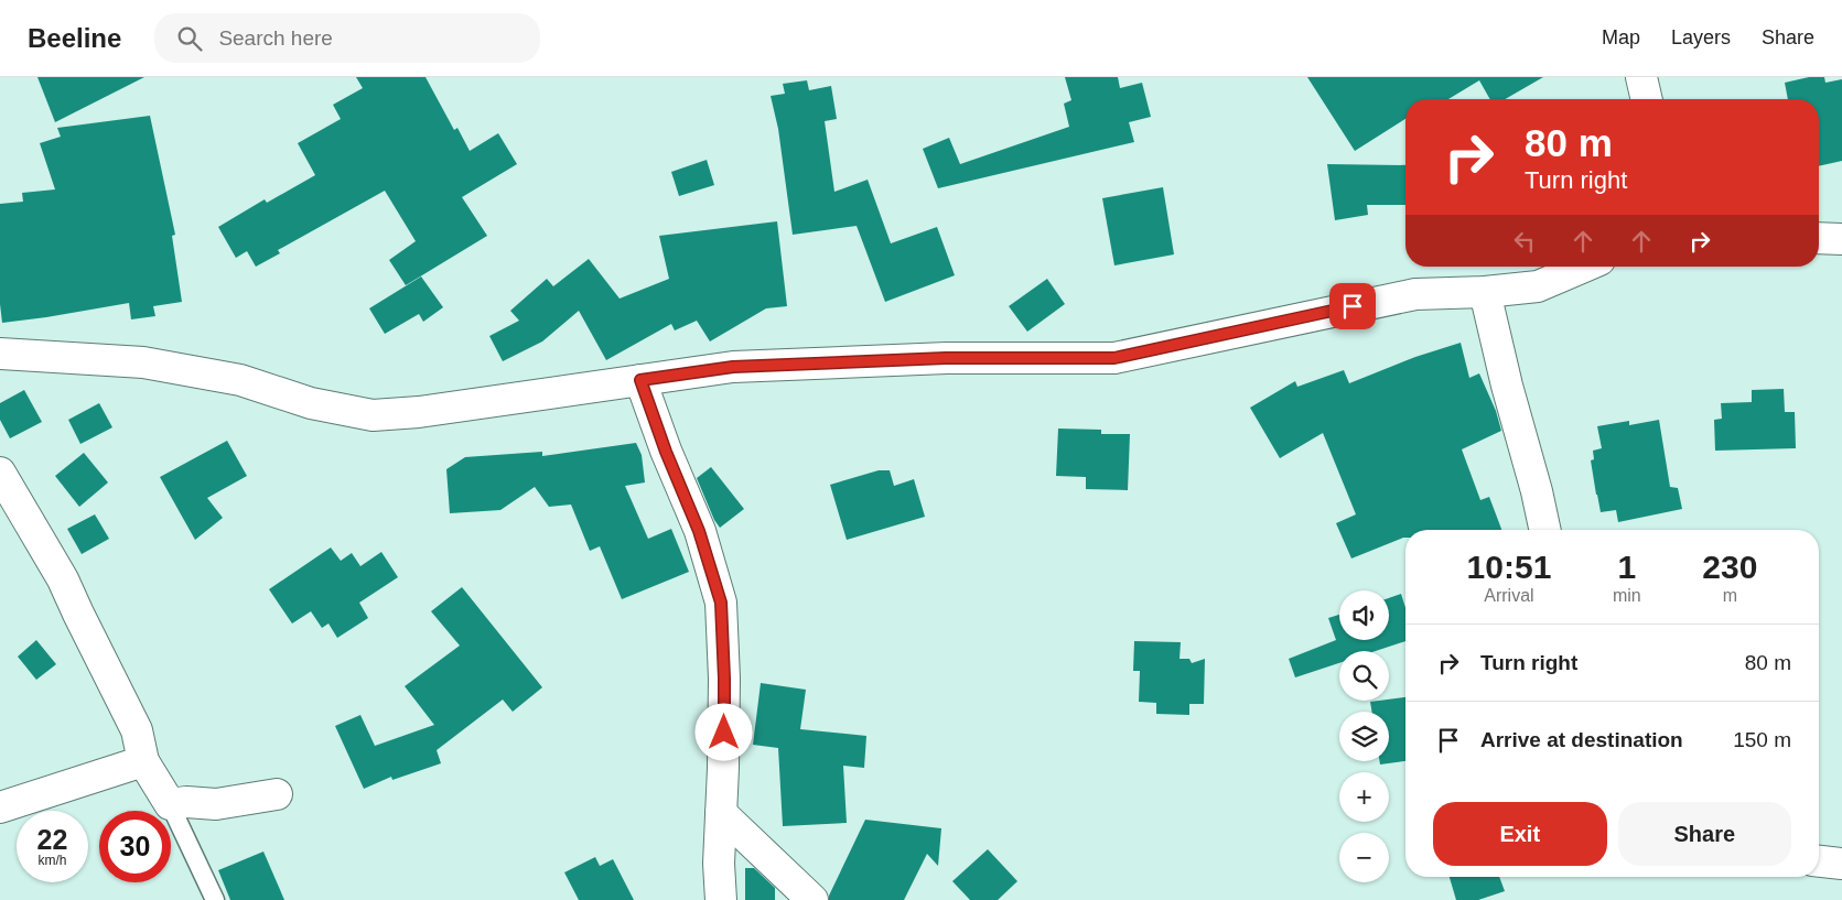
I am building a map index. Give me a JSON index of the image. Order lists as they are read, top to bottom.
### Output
{
  "page": {
    "header": "Beeline",
    "search": "Search here",
    "nav": ["Map", "Layers", "Share"],
    "turn": ["80 m", "Turn right"],
    "eta": [
      "10:51",
      "Arrival",
      "1",
      "min",
      "230",
      "m"
    ],
    "map_buttons": ["+", "−"],
    "list": [
      {
        "name": "Turn right",
        "value": "80 m"
      },
      {
        "name": "Arrive at destination",
        "value": "150 m"
      }
    ],
    "buttons": ["Exit", "Share"],
    "speed": "22 km/h",
    "limit": "30"
  }
}
